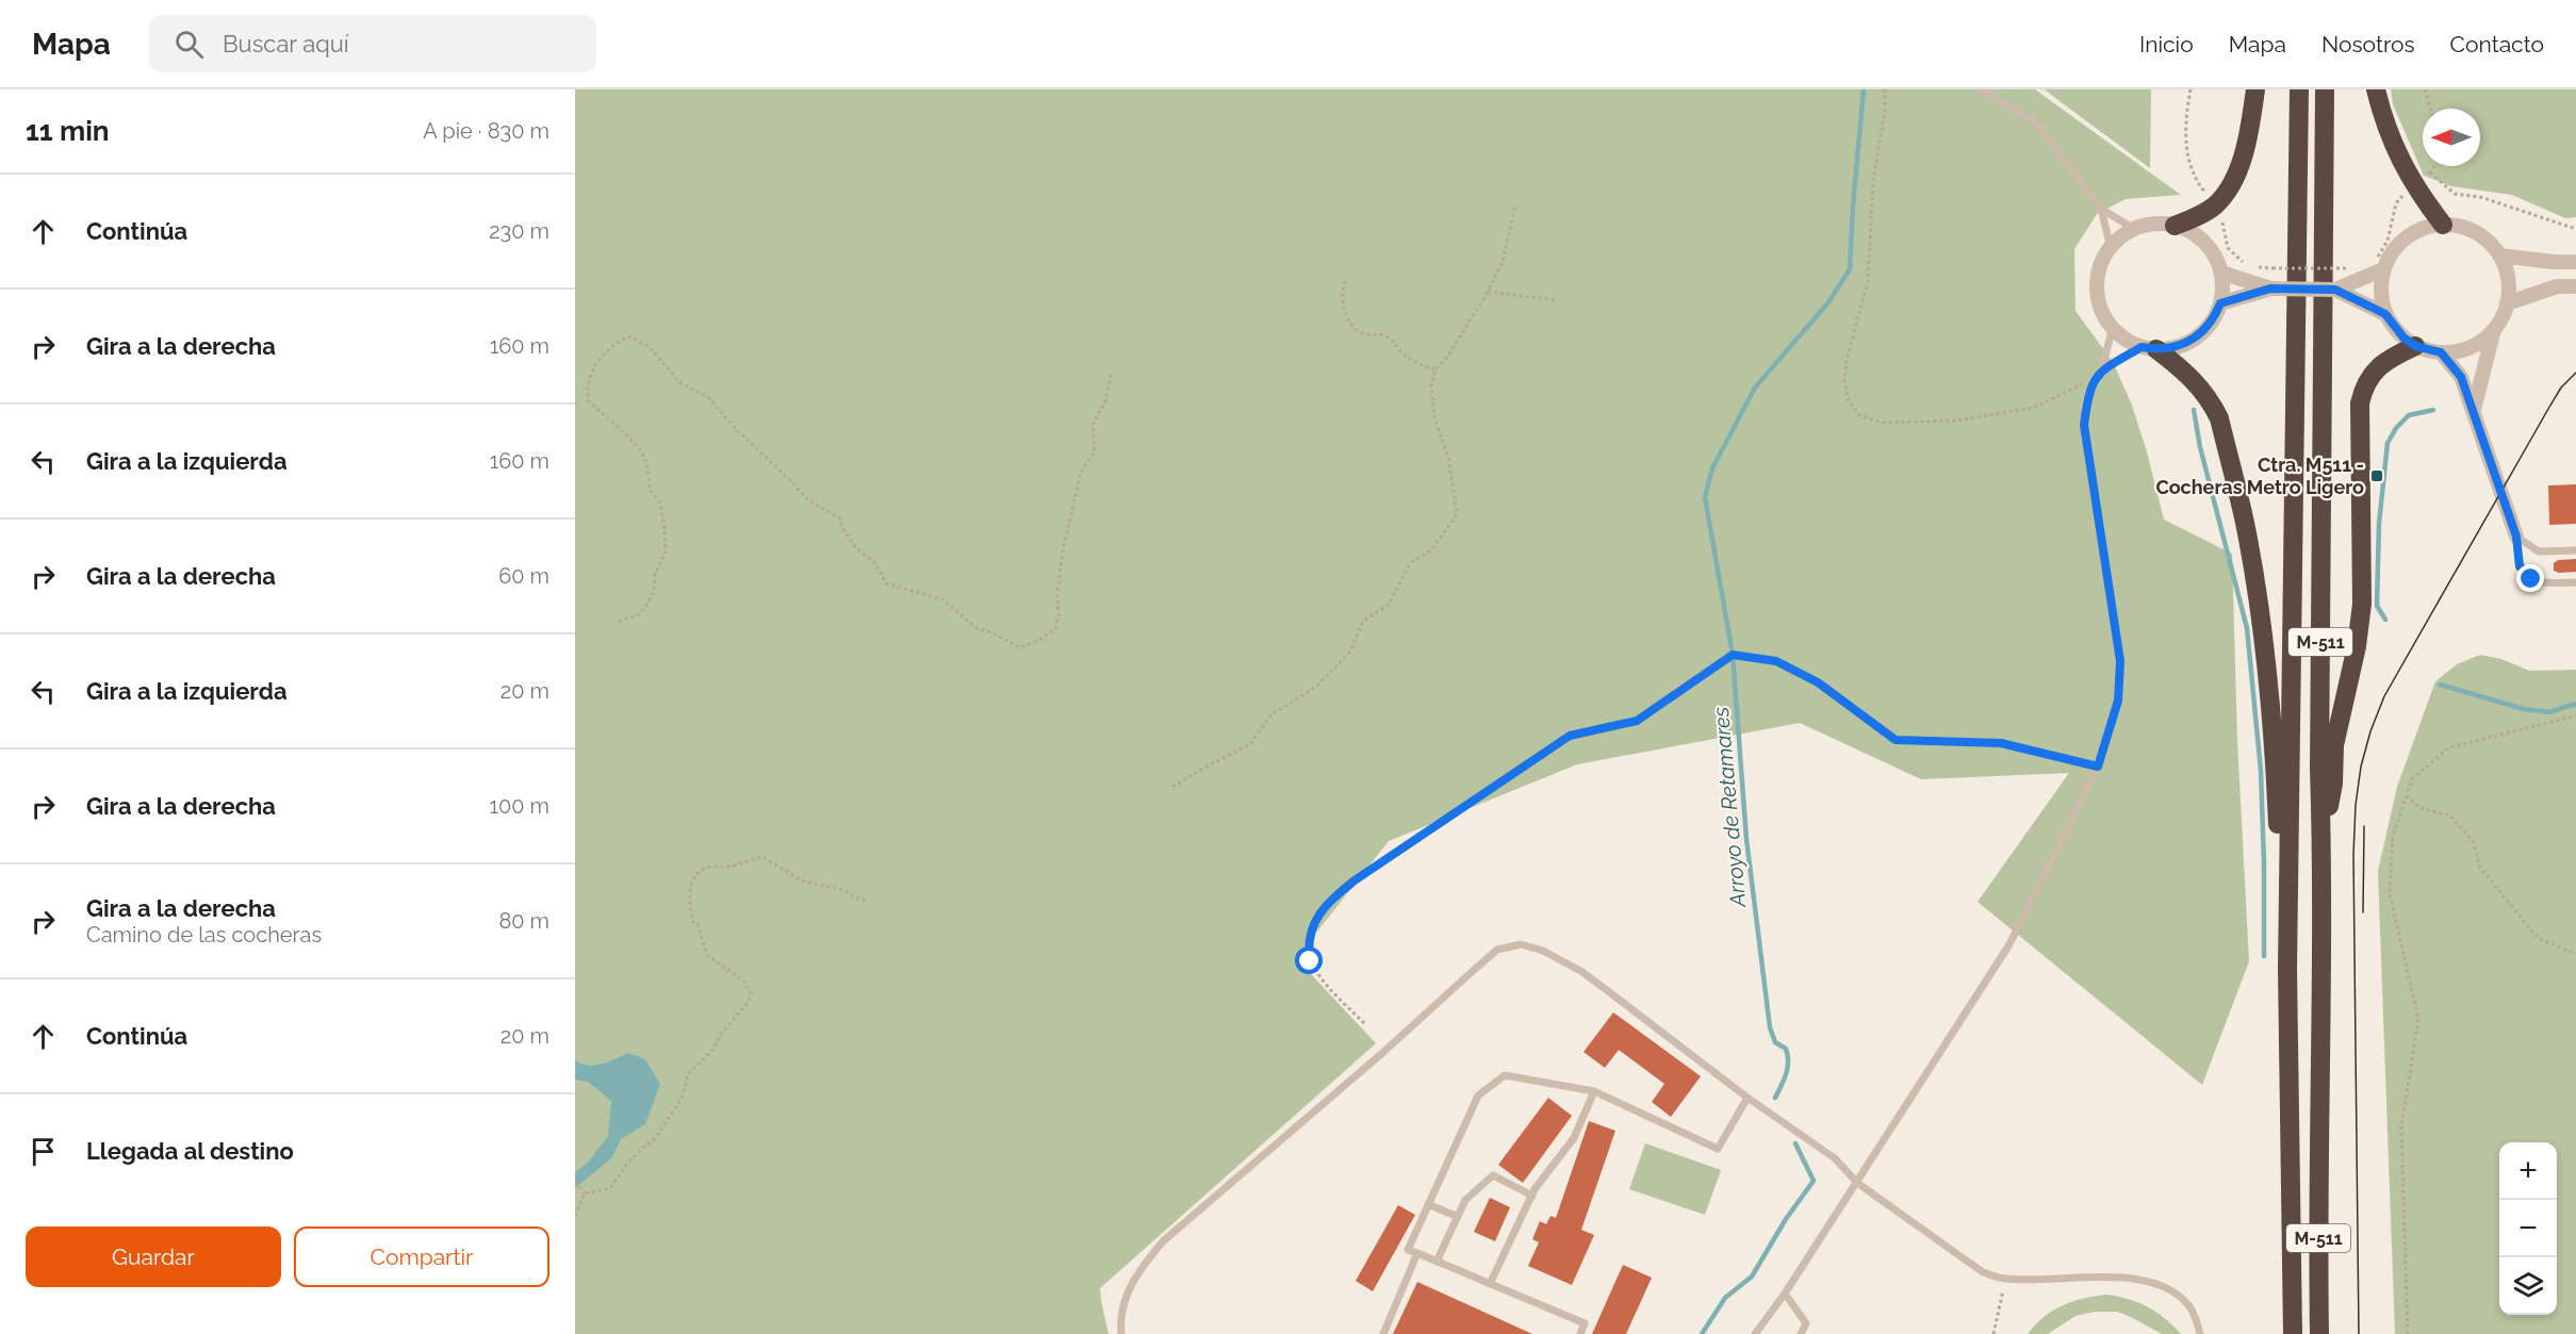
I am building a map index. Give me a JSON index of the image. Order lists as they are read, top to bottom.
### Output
{
  "streets": {
    "highway": ["M-511"]
  },
  "water": ["Arroyo de Retamares"],
  "places": {
    "transit": ["Ctra. M511 - Cocheras Metro Ligero"]
  },
  "north": "left",
  "page": {
    "header": "Mapa",
    "search": "Buscar aquí",
    "nav": [
      "Inicio",
      "Mapa",
      "Nosotros",
      "Contacto"
    ],
    "heading": ["11 min", "A pie · 830 m"],
    "list": [
      ["Continúa", "230 m"],
      ["Gira a la derecha", "160 m"],
      ["Gira a la izquierda", "160 m"],
      ["Gira a la derecha", "60 m"],
      ["Gira a la izquierda", "20 m"],
      ["Gira a la derecha", "100 m"],
      ["Gira a la derecha", "Camino de las cocheras", "80 m"],
      ["Continúa", "20 m"],
      "Llegada al destino"
    ],
    "map_buttons": ["+", "−"],
    "buttons": ["Guardar", "Compartir"]
  }
}
